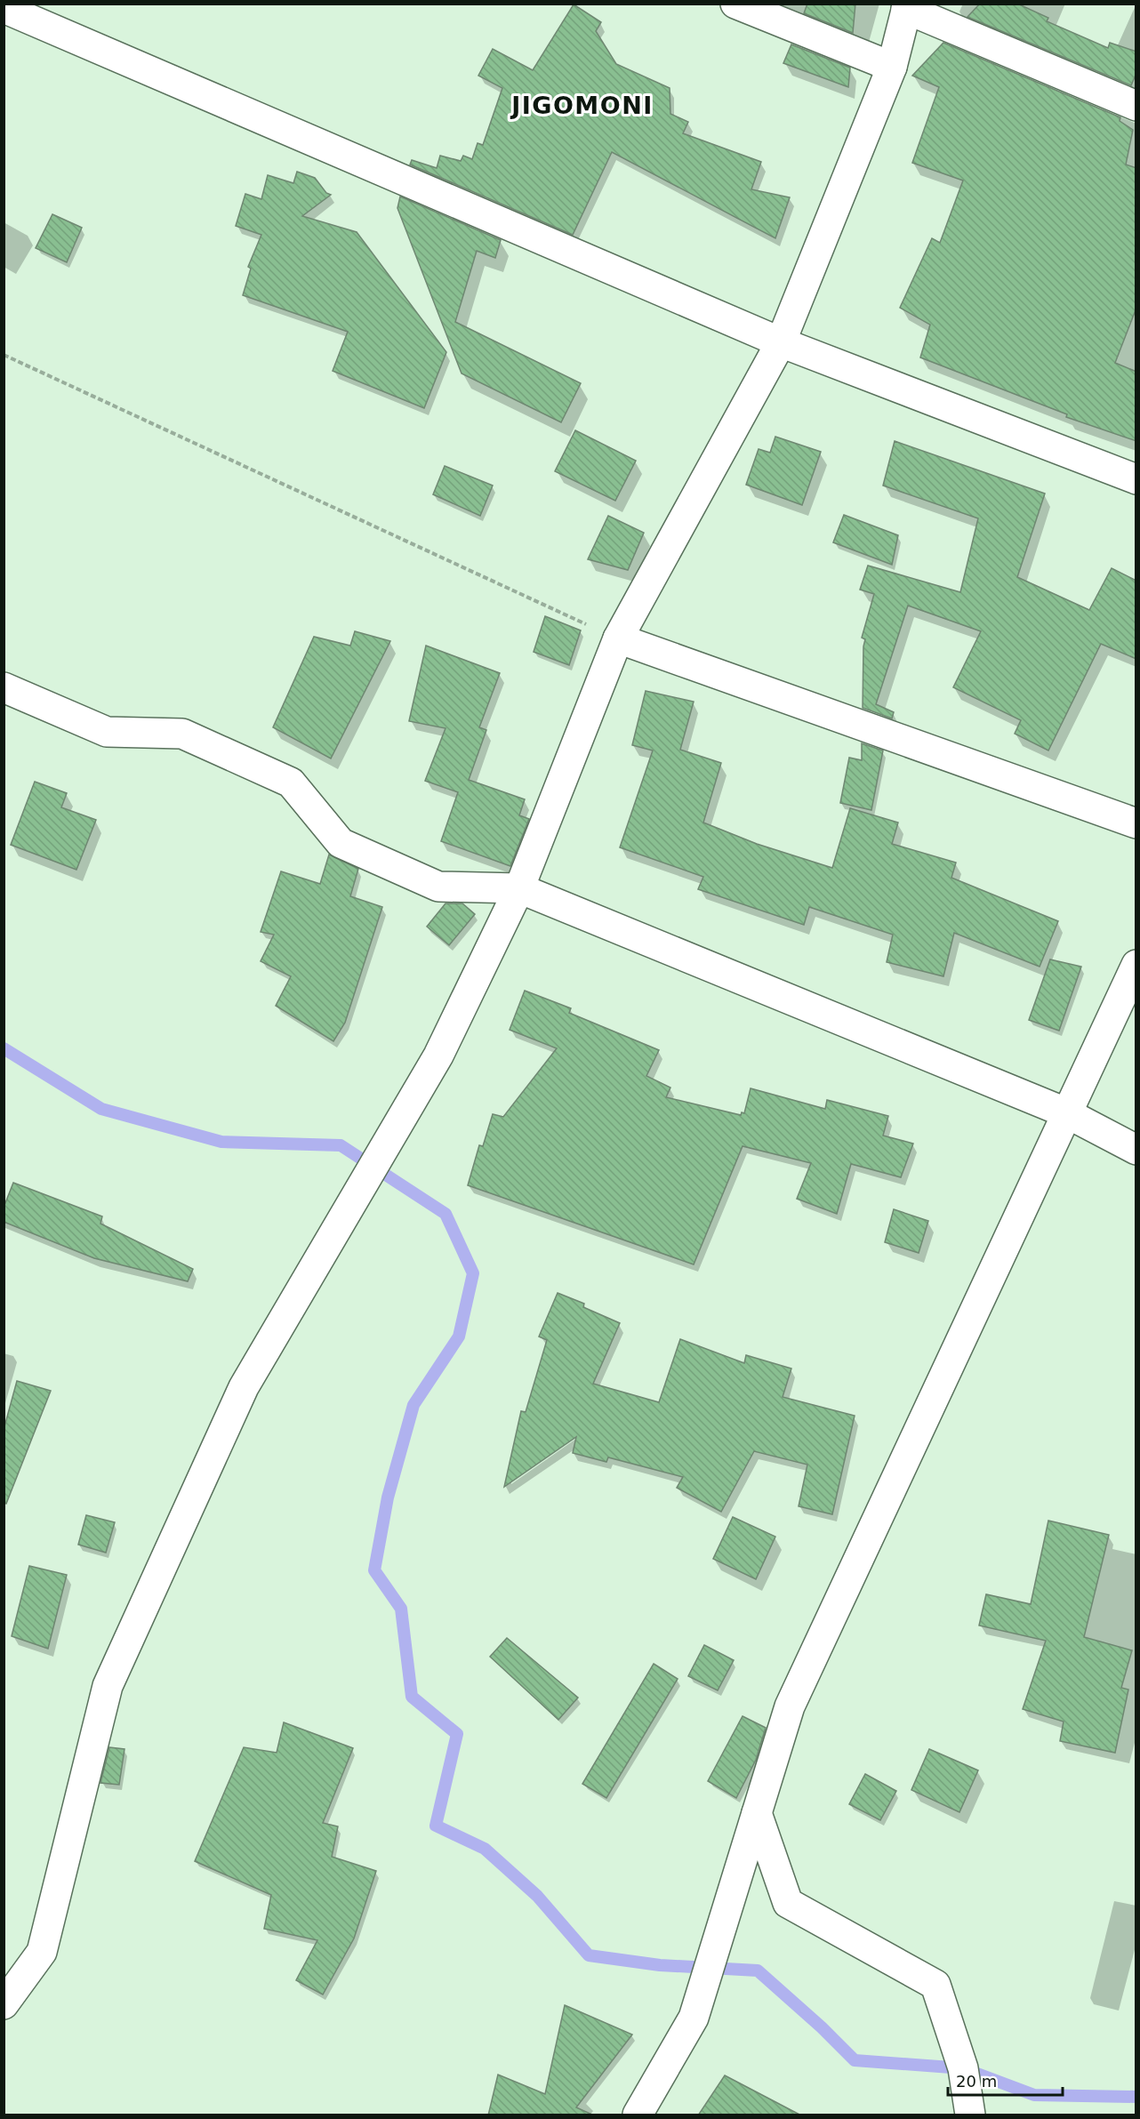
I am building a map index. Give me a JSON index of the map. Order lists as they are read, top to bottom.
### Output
{
  "districts": ["JIGOMONI"],
  "scale_bar": "20 m"
}
